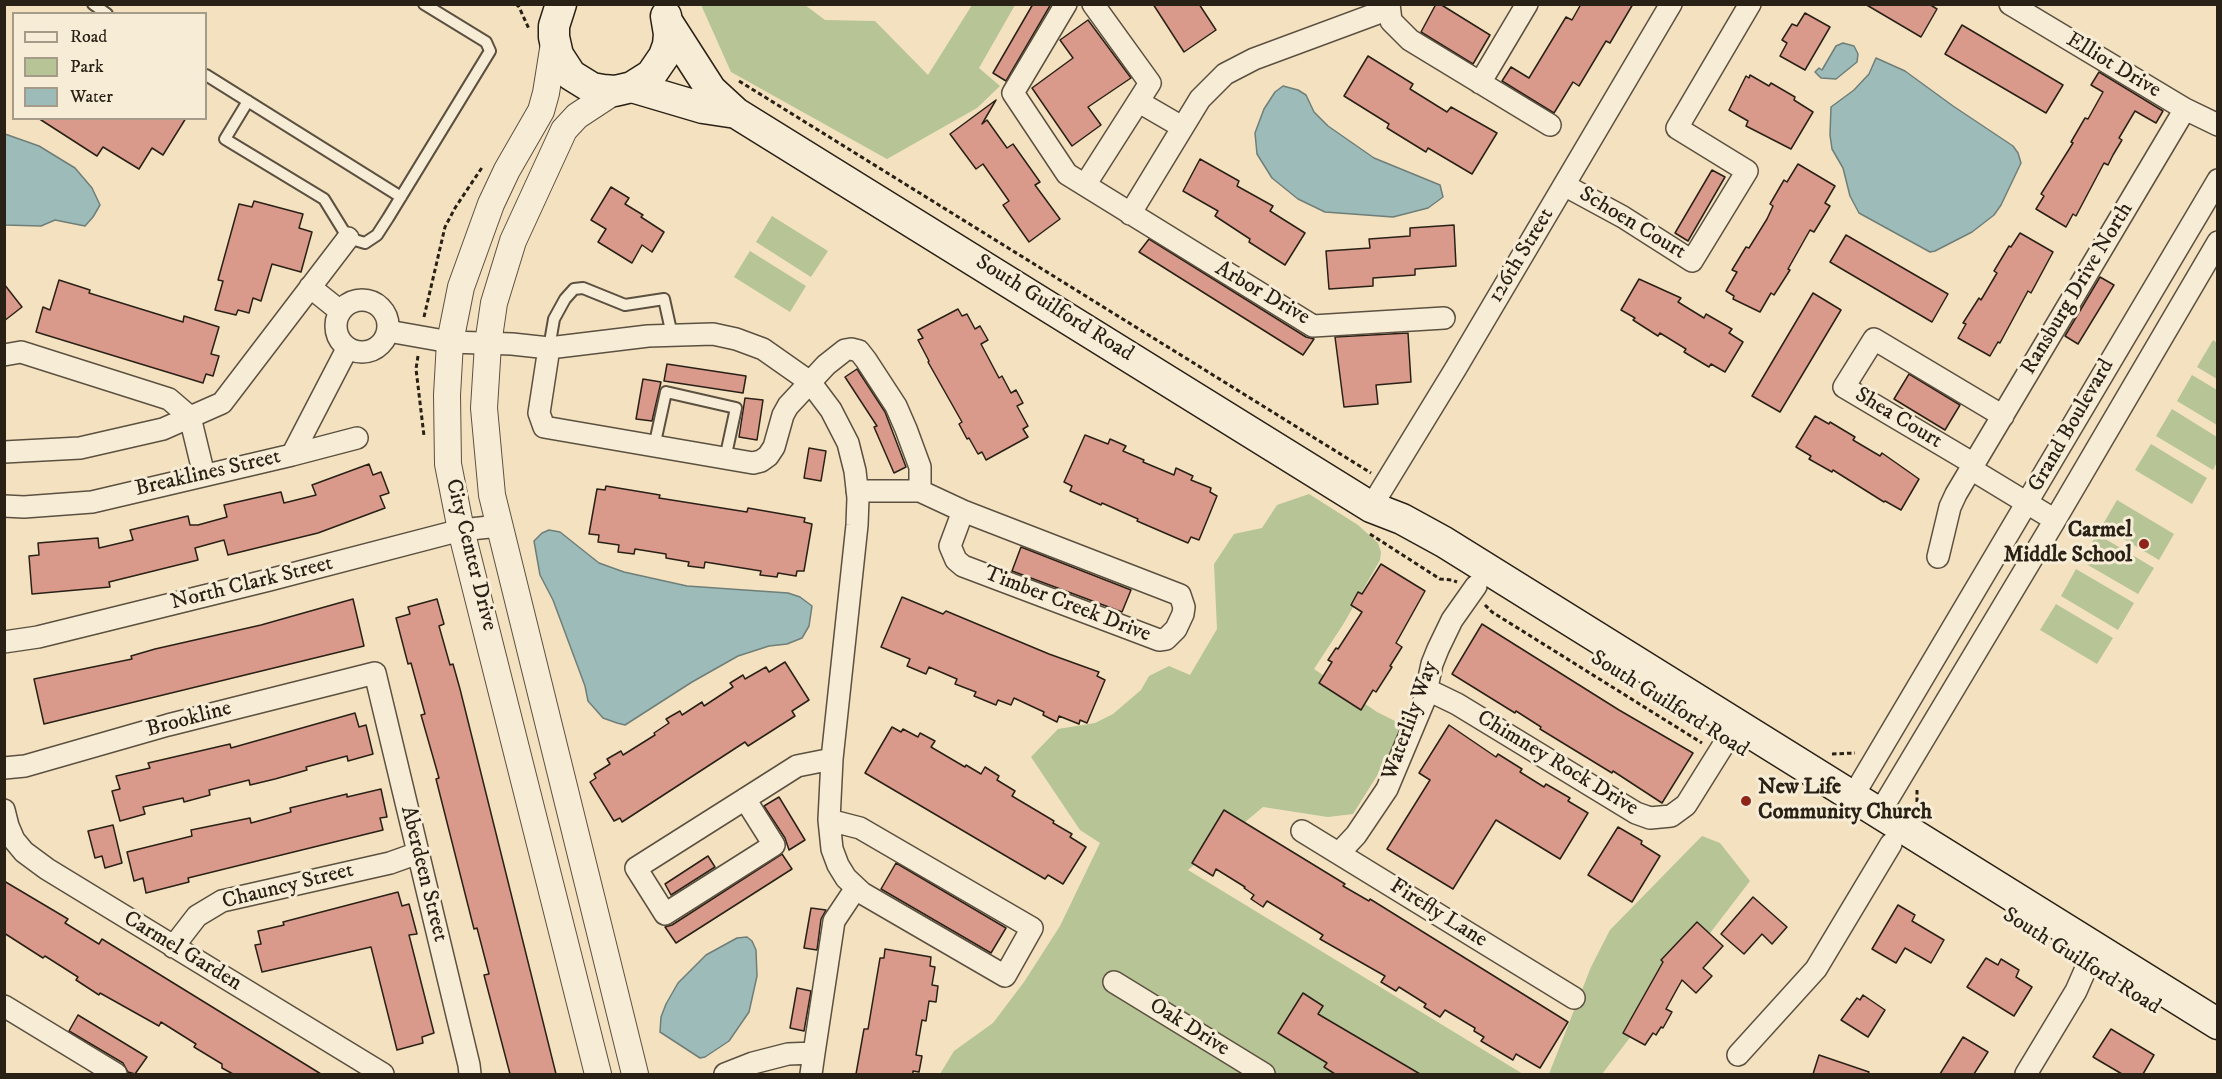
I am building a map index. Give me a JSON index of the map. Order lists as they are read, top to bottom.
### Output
{
  "streets": {
    "main road": ["South Guilford Road"],
    "street": [
      "Elliot Drive",
      "Schoen Court",
      "126th Street",
      "Ransburg Drive North",
      "Arbor Drive",
      "Shea Court",
      "Grand Boulevard",
      "Breaklines Street",
      "City Center Drive",
      "North Clark Street",
      "Timber Creek Drive",
      "Brookline",
      "Waterlily Way",
      "Chimney Rock Drive",
      "Aberdeen Street",
      "Chauncy Street",
      "Firefly Lane",
      "Carmel Garden",
      "Oak Drive"
    ]
  },
  "crossings": [
    ["Elliot Drive", "Ransburg Drive North"],
    ["Schoen Court", "126th Street"],
    ["126th Street", "South Guilford Road"],
    ["Ransburg Drive North", "Shea Court"],
    ["South Guilford Road", "Grand Boulevard"],
    ["South Guilford Road", "City Center Drive"],
    ["South Guilford Road", "Waterlily Way"],
    ["South Guilford Road", "Chimney Rock Drive"],
    ["City Center Drive", "North Clark Street"],
    ["Brookline", "Aberdeen Street"],
    ["Waterlily Way", "Chimney Rock Drive"],
    ["Waterlily Way", "Firefly Lane"],
    ["Aberdeen Street", "Chauncy Street"],
    ["Chauncy Street", "Carmel Garden"]
  ],
  "places": ["Carmel Middle School", "New Life Community Church"],
  "legend": ["Road", "Park", "Water"]
}
